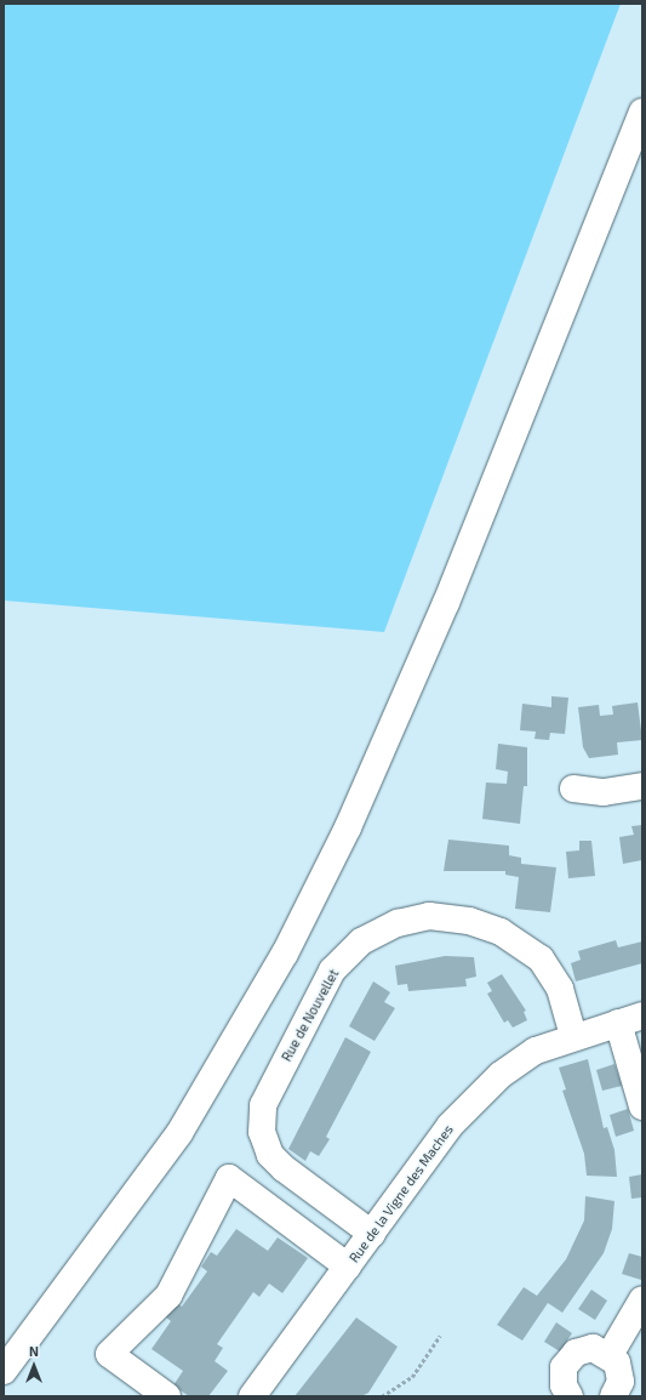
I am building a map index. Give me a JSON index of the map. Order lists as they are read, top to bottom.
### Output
{
  "streets": {
    "street": ["Rue de Nouvellet", "Rue de la Vigne des Maches"]
  },
  "crossings": [
    ["Rue de Nouvellet", "Rue de la Vigne des Maches"]
  ],
  "north": "top"
}
